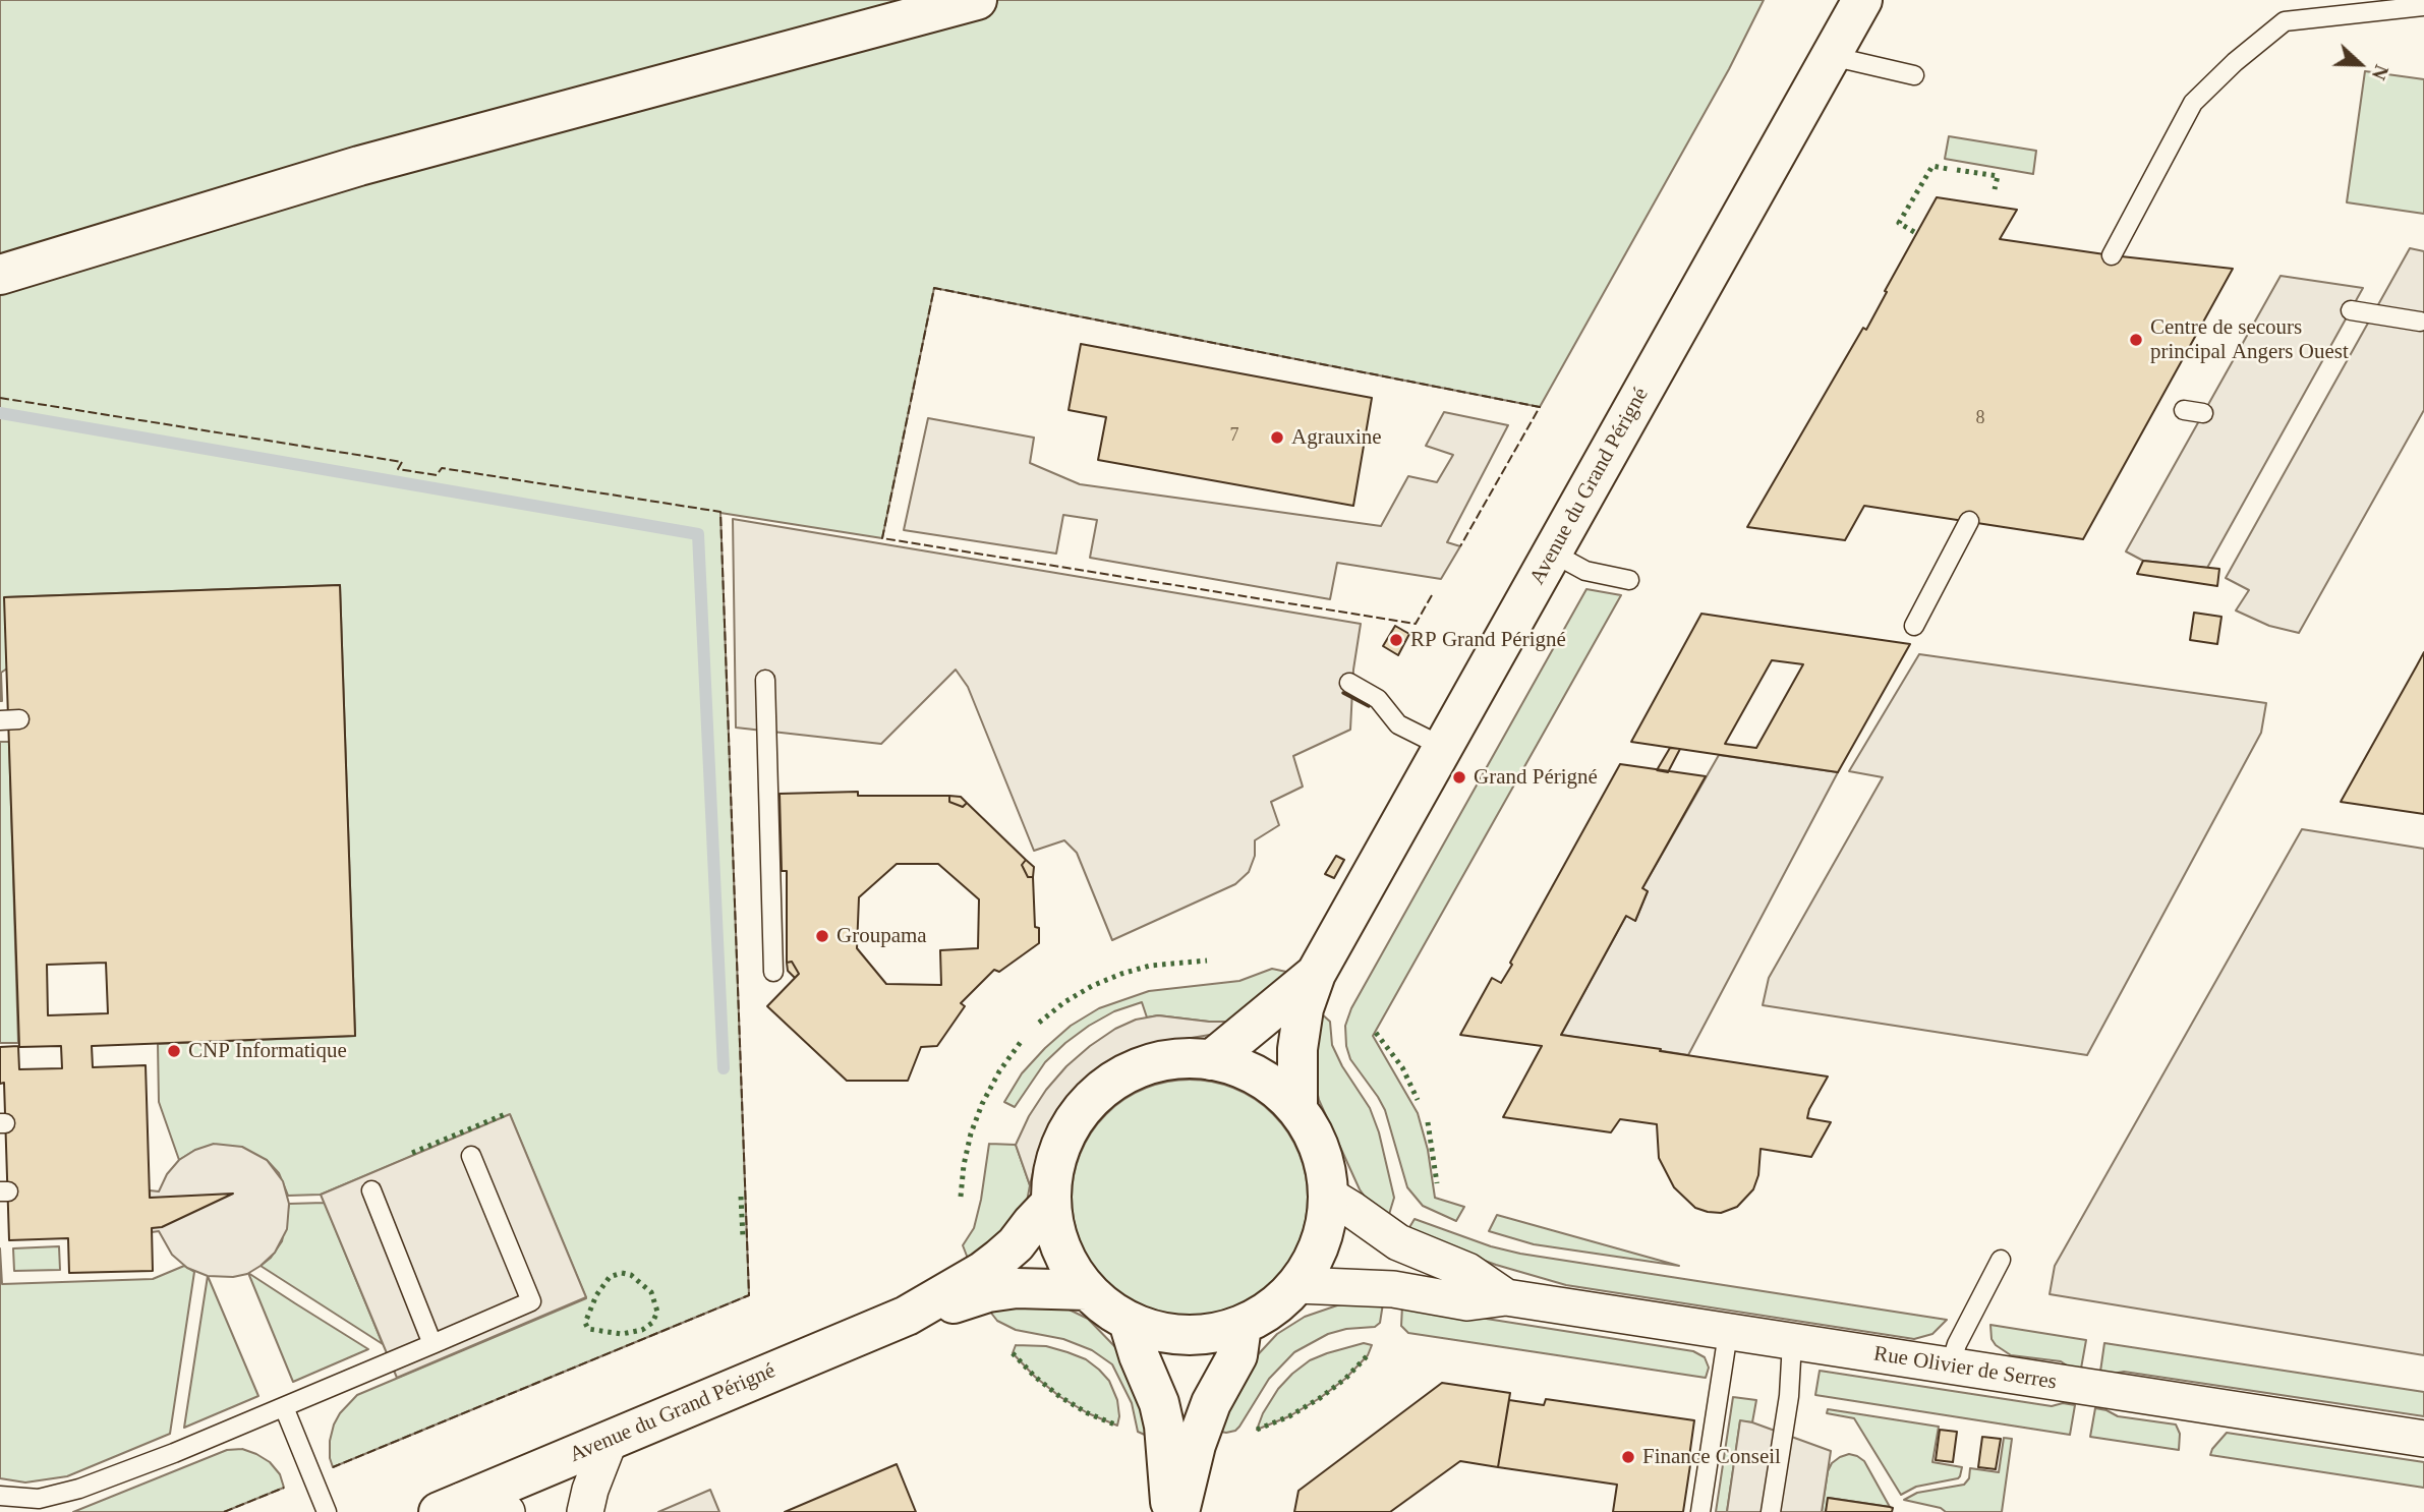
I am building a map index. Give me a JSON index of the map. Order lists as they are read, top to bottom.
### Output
{
  "streets": {
    "main road": ["Avenue du Grand Périgné"],
    "street": ["Rue Olivier de Serres"]
  },
  "places": [
    "Centre de secours principal Angers Ouest",
    "Agrauxine",
    "RP Grand Périgné",
    "Grand Périgné",
    "Groupama",
    "CNP Informatique",
    "Finance Conseil"
  ],
  "house_numbers": ["8", "7"],
  "north": "right"
}
